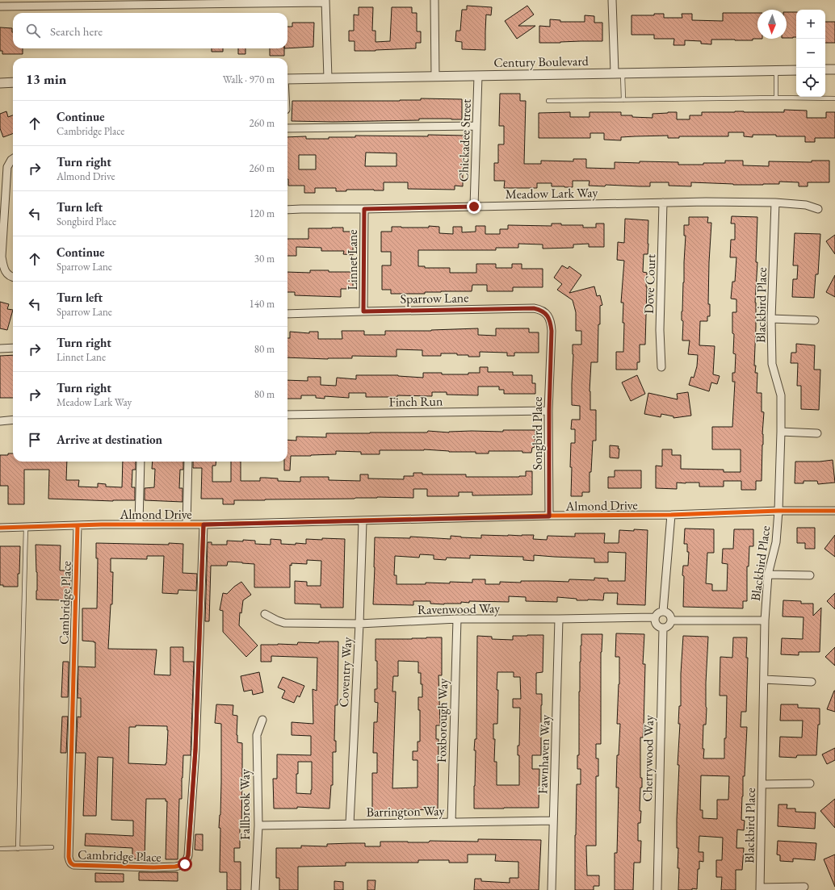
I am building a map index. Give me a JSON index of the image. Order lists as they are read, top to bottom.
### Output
{
  "streets": {
    "street": [
      "Century Boulevard",
      "Chickadee Street",
      "Meadow Lark Way",
      "Linnet Lane",
      "Dove Court",
      "Sparrow Lane",
      "Blackbird Place",
      "Finch Run",
      "Songbird Place",
      "Almond Drive",
      "Cambridge Place",
      "Ravenwood Way",
      "Coventry Way",
      "Foxborough Way",
      "Fawnhaven Way",
      "Cherrywood Way",
      "Fallbrook Way",
      "Barrington Way"
    ]
  },
  "crossings": [
    ["Century Boulevard", "Chickadee Street"],
    ["Chickadee Street", "Meadow Lark Way"],
    ["Meadow Lark Way", "Linnet Lane"],
    ["Meadow Lark Way", "Dove Court"],
    ["Meadow Lark Way", "Blackbird Place"],
    ["Linnet Lane", "Sparrow Lane"],
    ["Sparrow Lane", "Songbird Place"],
    ["Blackbird Place", "Almond Drive"],
    ["Finch Run", "Songbird Place"],
    ["Songbird Place", "Almond Drive"],
    ["Almond Drive", "Cambridge Place"],
    ["Almond Drive", "Coventry Way"],
    ["Ravenwood Way", "Coventry Way"],
    ["Ravenwood Way", "Foxborough Way"],
    ["Ravenwood Way", "Fawnhaven Way"],
    ["Ravenwood Way", "Cherrywood Way"],
    ["Coventry Way", "Barrington Way"],
    ["Foxborough Way", "Barrington Way"],
    ["Fawnhaven Way", "Barrington Way"],
    ["Fallbrook Way", "Barrington Way"]
  ],
  "north": "bottom",
  "page": {
    "map_buttons": ["+", "−"],
    "search": "Search here",
    "heading": ["13 min", "Walk · 970 m"],
    "list": [
      ["Continue", "Cambridge Place", "260 m"],
      ["Turn right", "Almond Drive", "260 m"],
      ["Turn left", "Songbird Place", "120 m"],
      ["Continue", "Sparrow Lane", "30 m"],
      ["Turn left", "Sparrow Lane", "140 m"],
      ["Turn right", "Linnet Lane", "80 m"],
      ["Turn right", "Meadow Lark Way", "80 m"],
      "Arrive at destination"
    ]
  }
}
